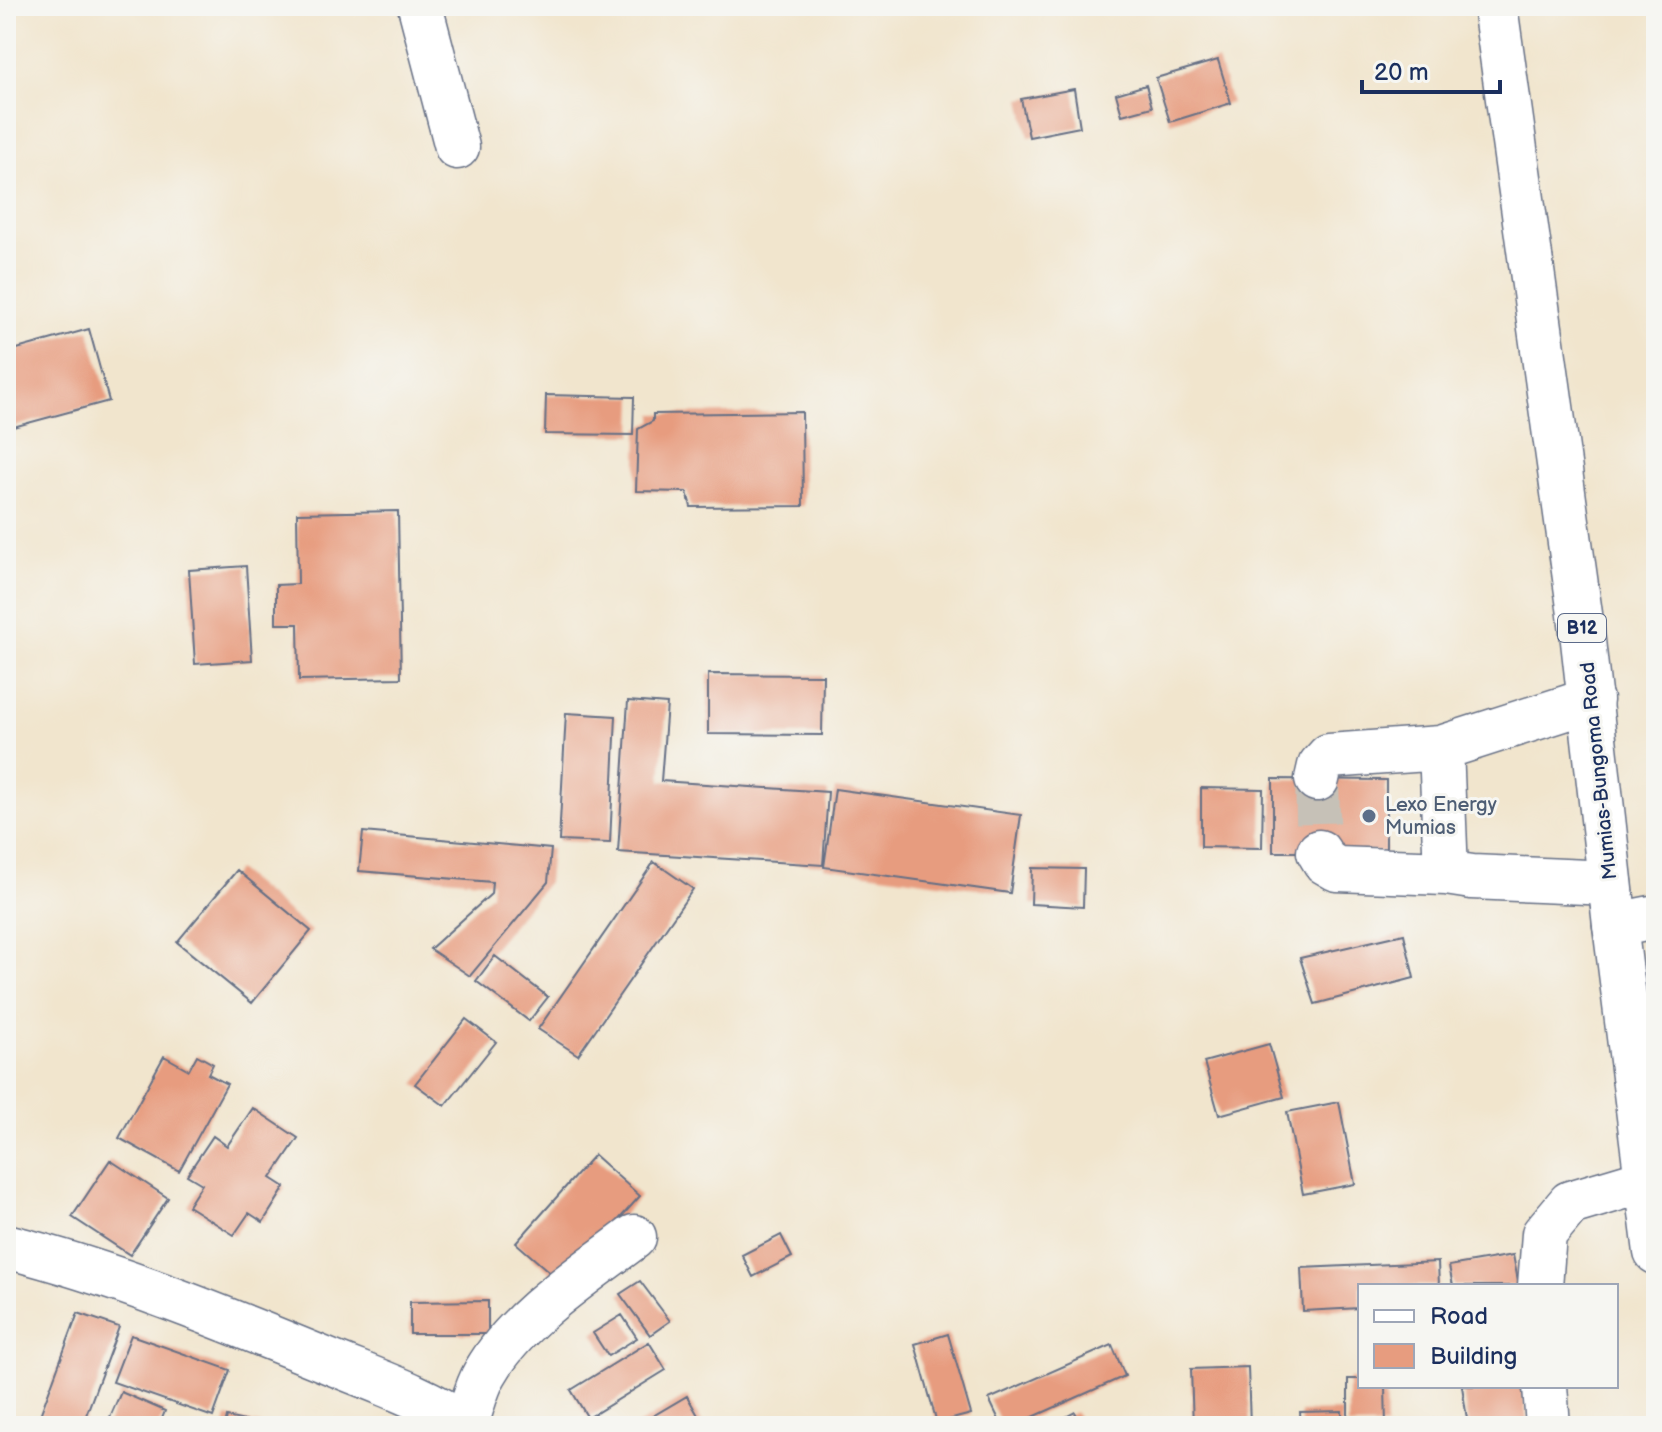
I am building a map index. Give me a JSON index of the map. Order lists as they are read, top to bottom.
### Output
{
  "streets": {
    "main road": ["B12", "Mumias-Bungoma Road"]
  },
  "places": ["Lexo Energy Mumias"],
  "legend": ["Road", "Building"],
  "scale_bar": "20 m"
}
